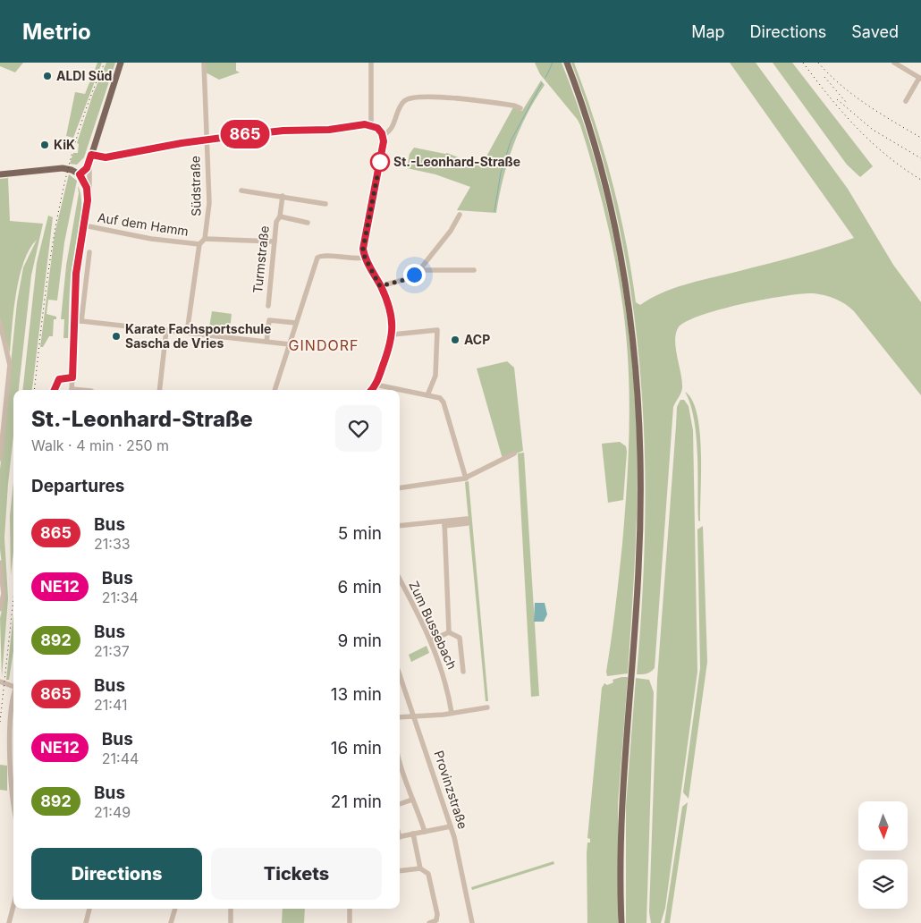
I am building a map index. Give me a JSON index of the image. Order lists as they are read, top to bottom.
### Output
{
  "streets": {
    "street": [
      "Südstraße",
      "Auf dem Hamm",
      "Turmstraße",
      "Zum Bussebach",
      "Provinzstraße"
    ]
  },
  "crossings": [
    ["Südstraße", "Auf dem Hamm"],
    ["Auf dem Hamm", "Turmstraße"]
  ],
  "districts": ["GINDORF"],
  "places": [
    "ALDI Süd",
    "KiK",
    "St.-Leonhard-Straße",
    "Karate Fachsportschule Sascha de Vries",
    "ACP"
  ],
  "lines": ["bus line 865"],
  "north": "bottom",
  "page": {
    "header": "Metrio",
    "nav": ["Map", "Directions", "Saved"],
    "on_map": "865",
    "heading": [
      ["St.-Leonhard-Straße", "Walk · 4 min · 250 m"],
      "Departures"
    ],
    "list": [
      {
        "mark": "865",
        "name": "Bus",
        "note": "21:33",
        "value": "5 min"
      },
      {
        "mark": "NE12",
        "name": "Bus",
        "note": "21:34",
        "value": "6 min"
      },
      {
        "mark": "892",
        "name": "Bus",
        "note": "21:37",
        "value": "9 min"
      },
      {
        "mark": "865",
        "name": "Bus",
        "note": "21:41",
        "value": "13 min"
      },
      {
        "mark": "NE12",
        "name": "Bus",
        "note": "21:44",
        "value": "16 min"
      },
      {
        "mark": "892",
        "name": "Bus",
        "note": "21:49",
        "value": "21 min"
      }
    ],
    "buttons": ["Directions", "Tickets"]
  }
}
